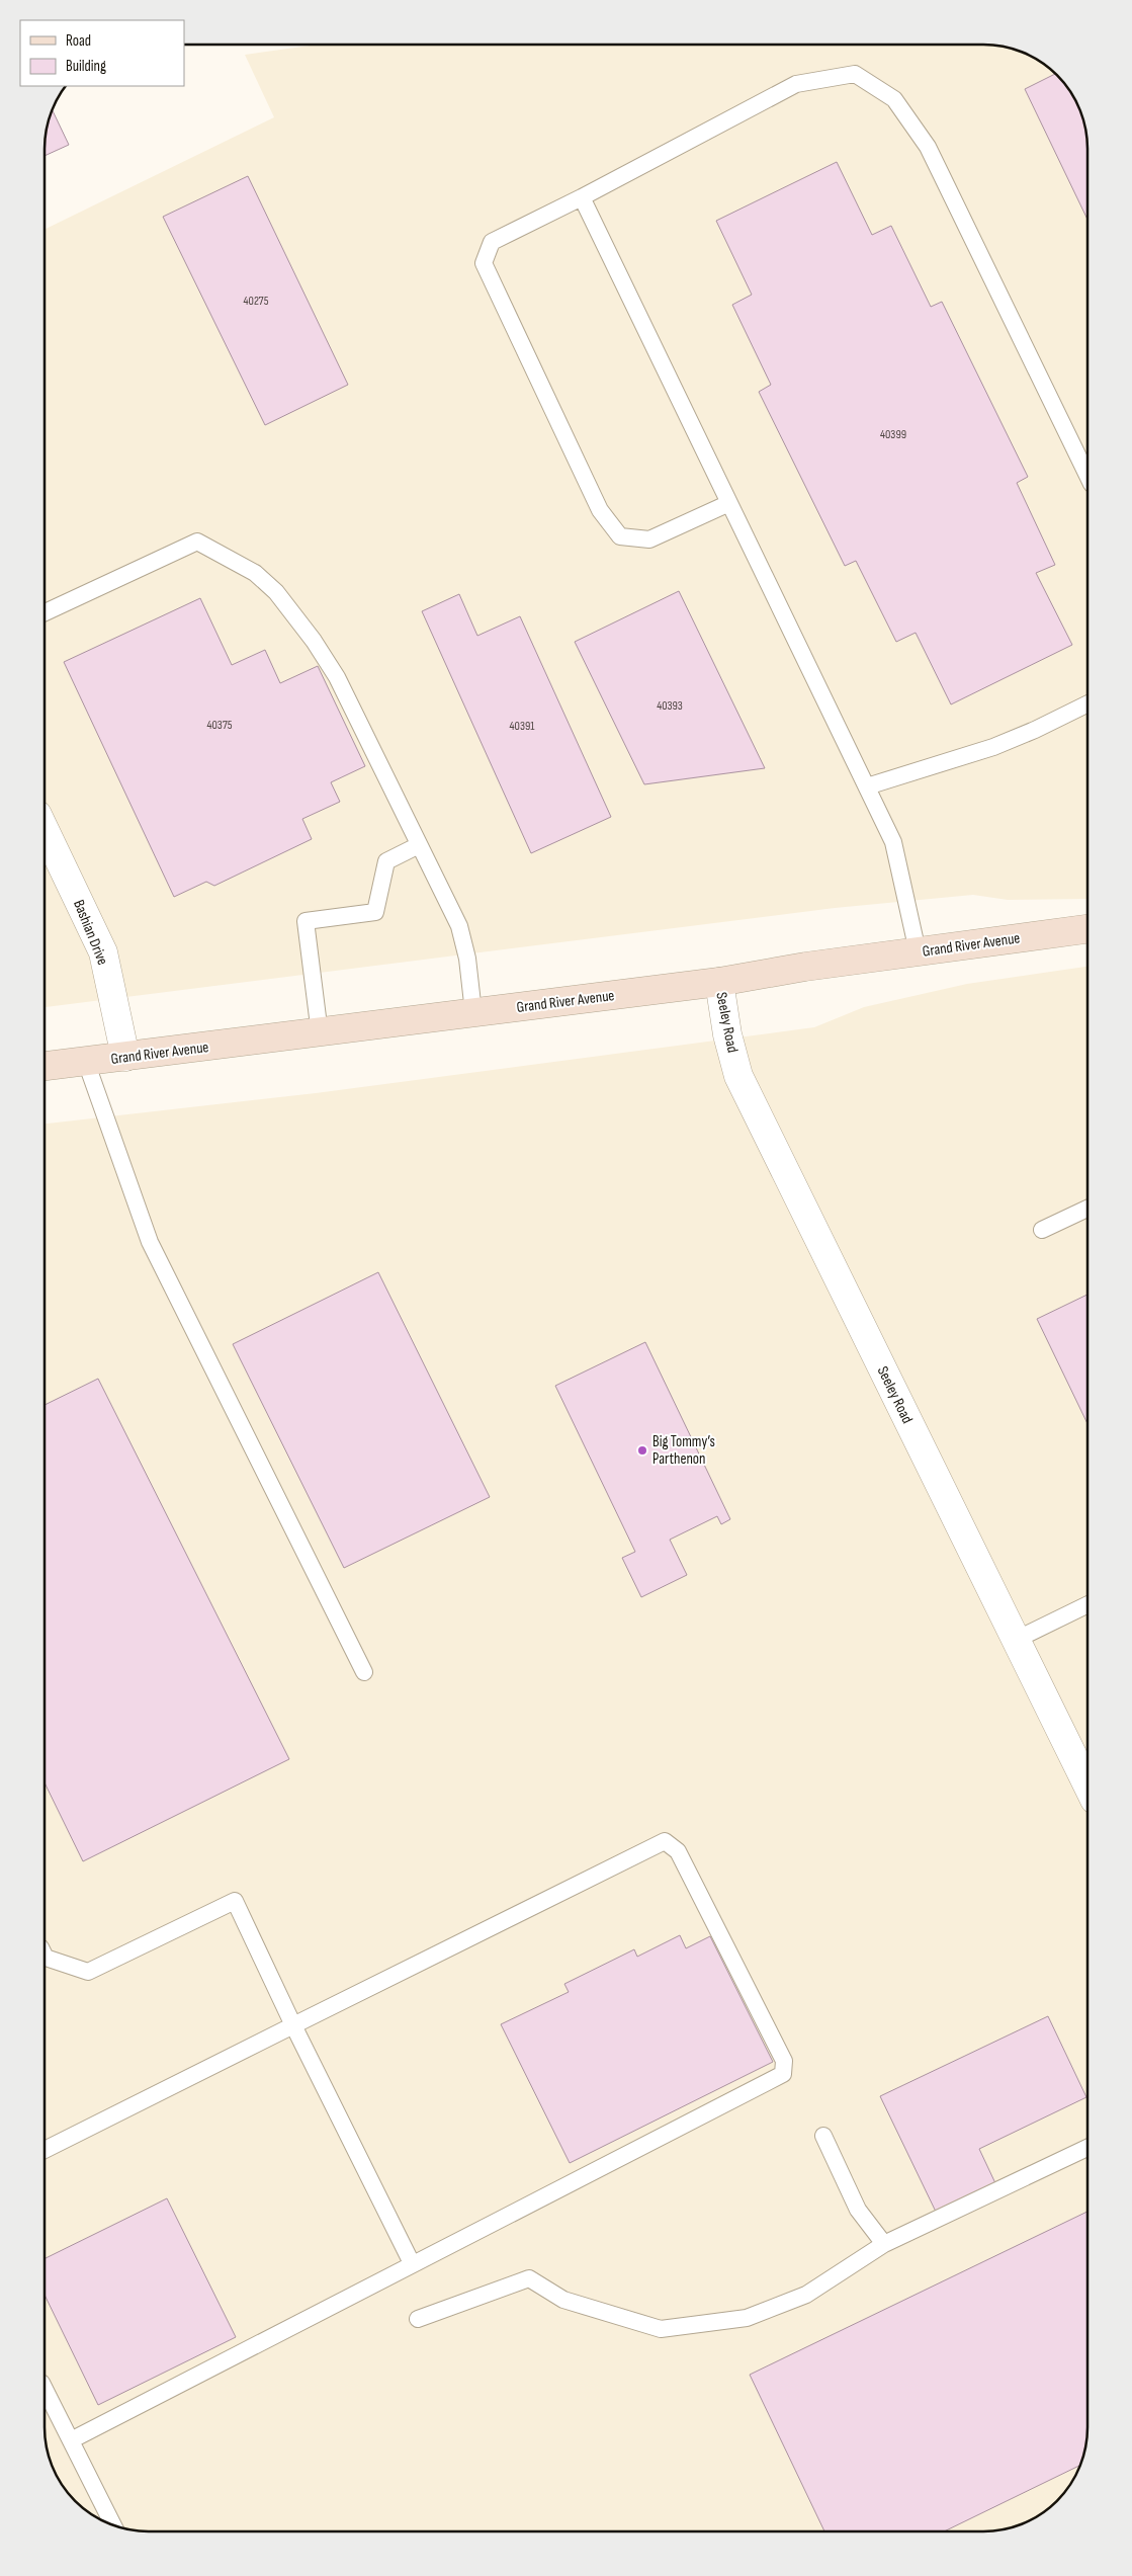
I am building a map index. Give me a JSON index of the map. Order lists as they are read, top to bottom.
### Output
{
  "streets": {
    "main road": ["Grand River Avenue"],
    "street": ["Bashian Drive", "Seeley Road"]
  },
  "crossings": [
    ["Bashian Drive", "Grand River Avenue"],
    ["Grand River Avenue", "Seeley Road"]
  ],
  "places": ["Big Tommy’s Parthenon"],
  "house_numbers": [
    "40275",
    "40399",
    "40393",
    "40375",
    "40391"
  ],
  "legend": ["Road", "Building"]
}
